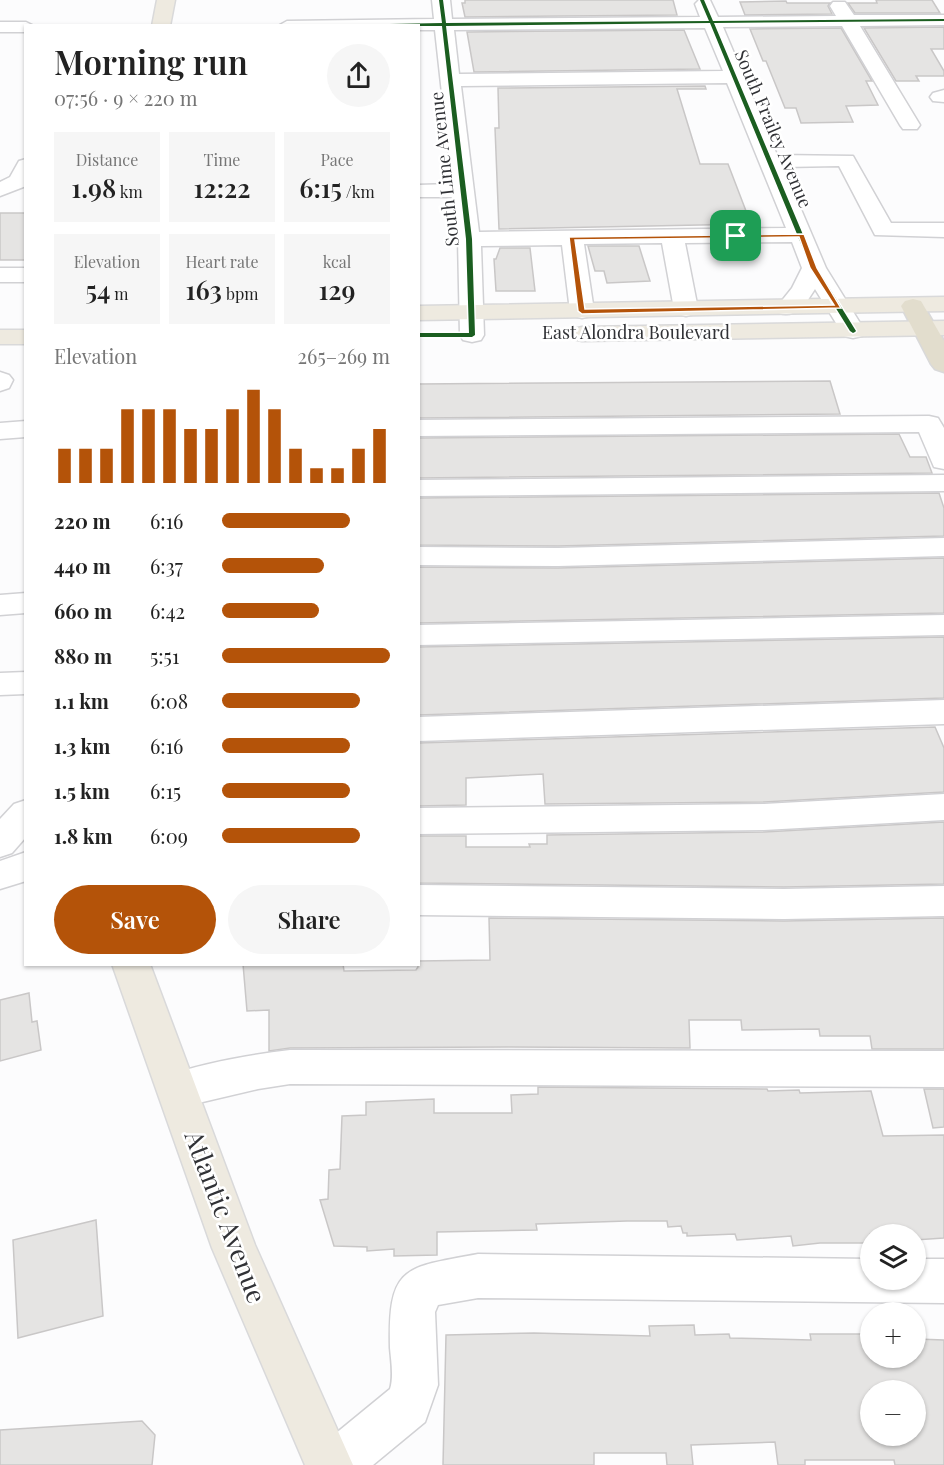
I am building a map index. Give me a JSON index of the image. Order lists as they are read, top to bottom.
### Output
{
  "streets": {
    "main road": ["East Alondra Boulevard", "Atlantic Avenue"],
    "street": ["South Frailey Avenue", "South Lime Avenue"]
  },
  "crossings": [
    ["South Frailey Avenue", "East Alondra Boulevard"],
    ["South Lime Avenue", "East Alondra Boulevard"]
  ],
  "page": {
    "heading": ["Morning run", "07:56 · 9 × 220 m"],
    "stats": [
      ["Distance", "1.98 km"],
      ["Time", "12:22"],
      ["Pace", "6:15 /km"],
      ["Elevation", "54 m"],
      ["Heart rate", "163 bpm"],
      ["kcal", "129"]
    ],
    "chart": ["Elevation", "265–269 m"],
    "list": [
      {
        "name": "220 m",
        "note": "6:16"
      },
      {
        "name": "440 m",
        "note": "6:37"
      },
      {
        "name": "660 m",
        "note": "6:42"
      },
      {
        "name": "880 m",
        "note": "5:51"
      },
      {
        "name": "1.1 km",
        "note": "6:08"
      },
      {
        "name": "1.3 km",
        "note": "6:16"
      },
      {
        "name": "1.5 km",
        "note": "6:15"
      },
      {
        "name": "1.8 km",
        "note": "6:09"
      }
    ],
    "buttons": ["Save", "Share"],
    "map_buttons": ["+", "−"]
  }
}
